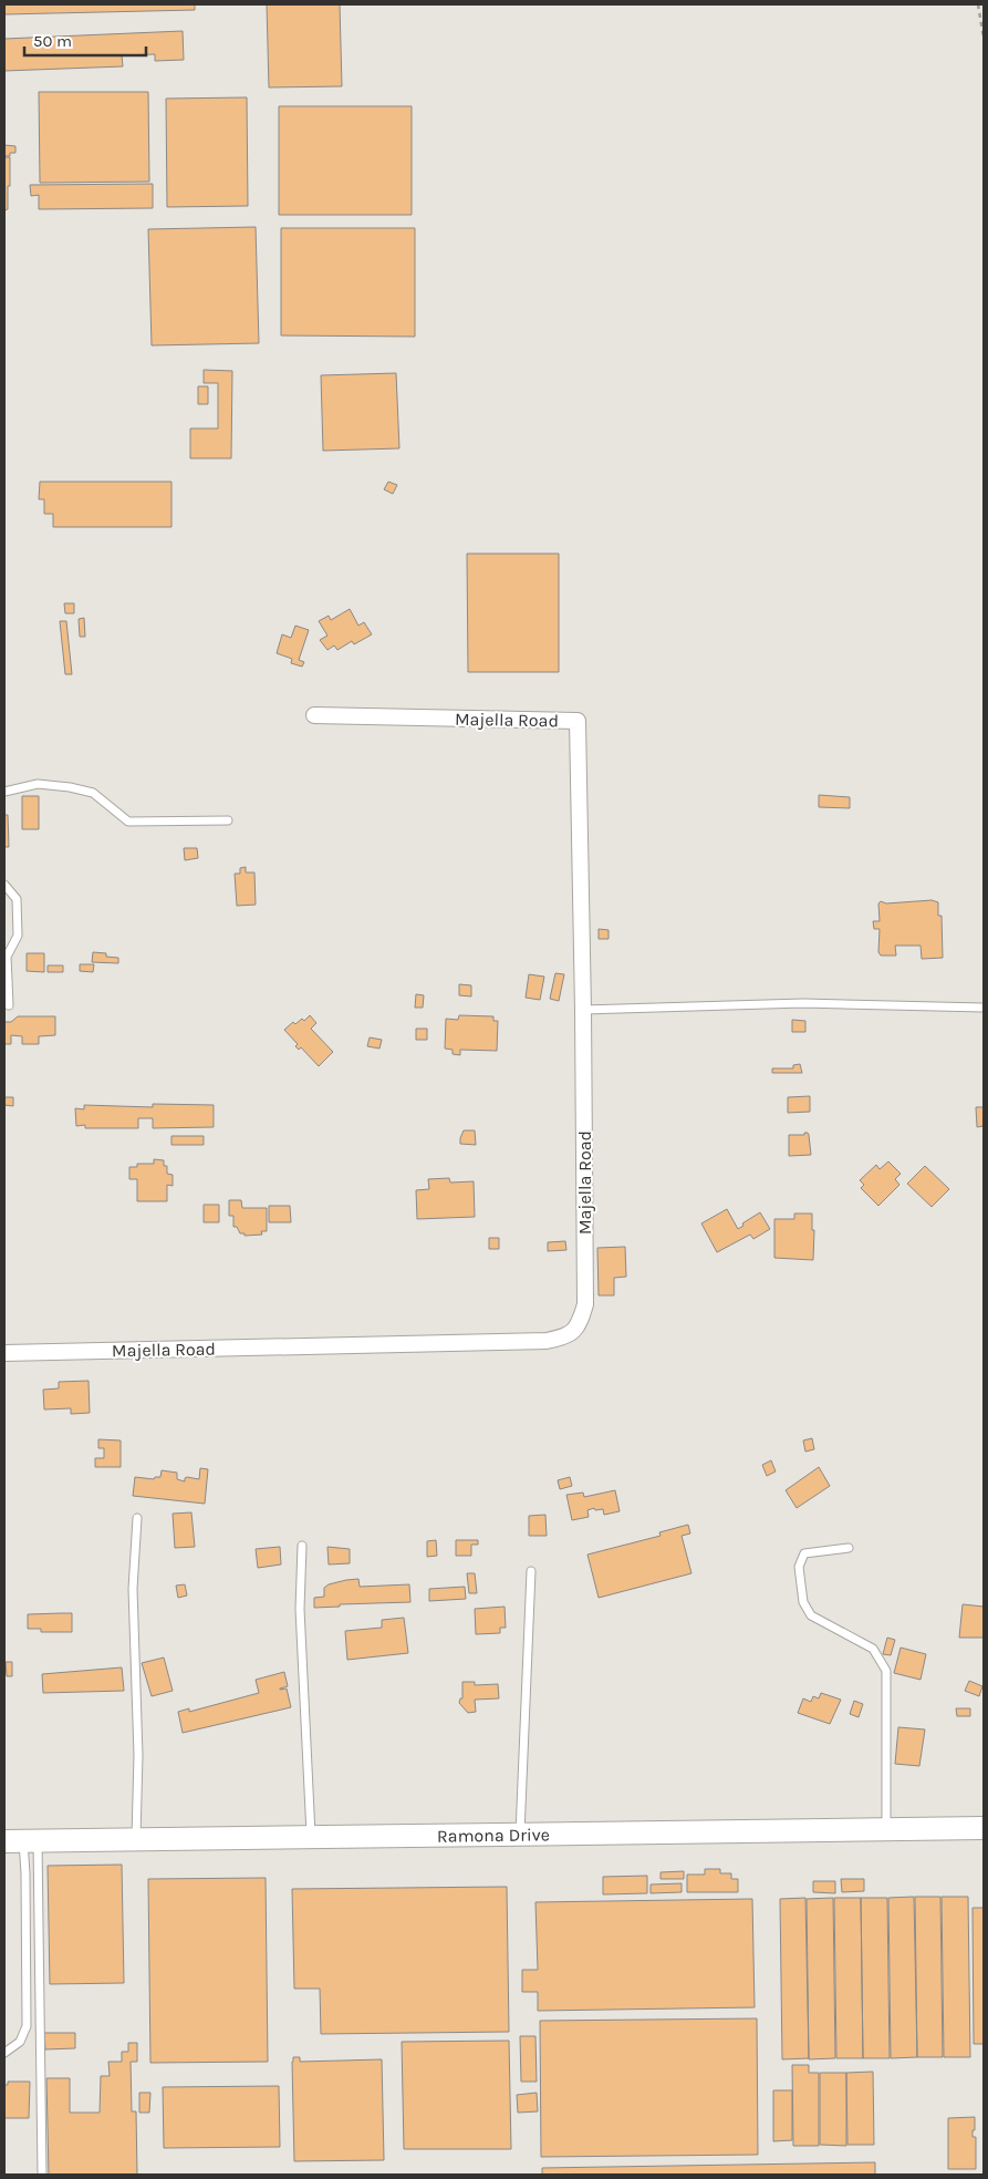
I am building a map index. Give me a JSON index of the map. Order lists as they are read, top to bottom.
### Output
{
  "streets": {
    "street": ["Majella Road", "Ramona Drive"]
  },
  "scale_bar": "50 m"
}
